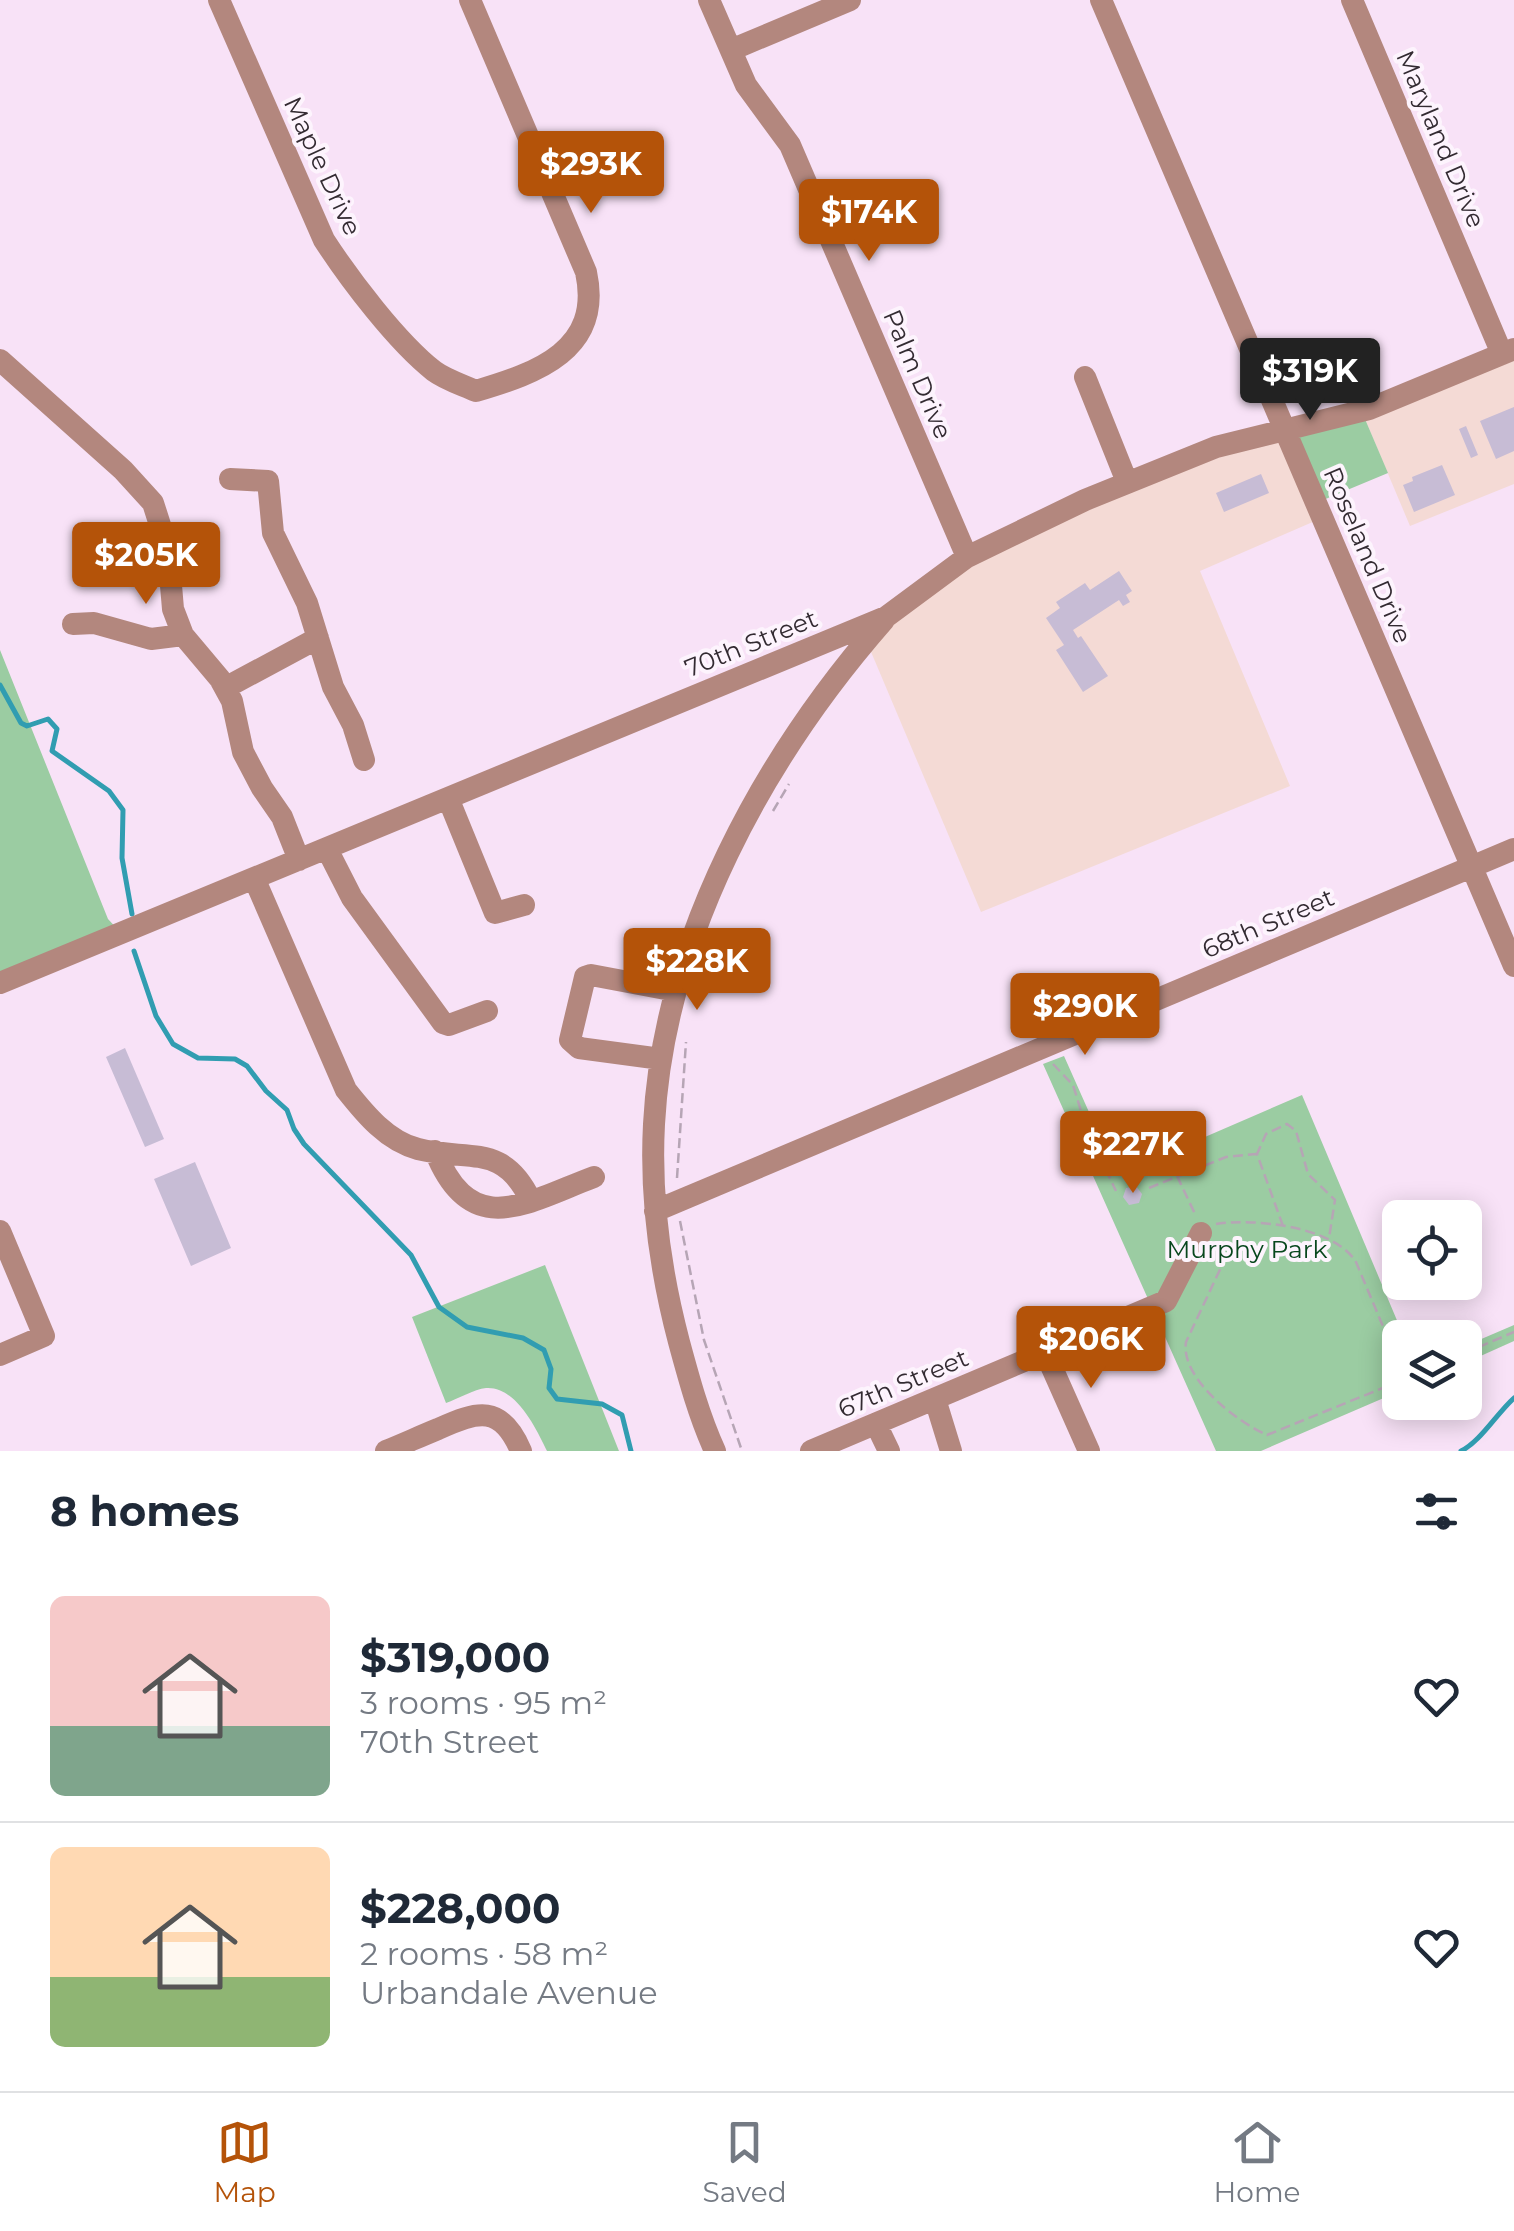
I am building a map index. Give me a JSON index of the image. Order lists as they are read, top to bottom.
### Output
{
  "streets": {
    "street": [
      "Maryland Drive",
      "Maple Drive",
      "Palm Drive",
      "Roseland Drive",
      "70th Street",
      "68th Street",
      "67th Street"
    ]
  },
  "crossings": [
    ["Maryland Drive", "70th Street"],
    ["Palm Drive", "70th Street"],
    ["Roseland Drive", "70th Street"],
    ["Roseland Drive", "68th Street"]
  ],
  "parks": ["Murphy Park"],
  "page": {
    "price": [
      "$293K",
      "$174K",
      "$319K",
      "$205K",
      "$228K",
      "$290K",
      "$227K",
      "$206K"
    ],
    "heading": "8 homes",
    "list": [
      {
        "name": "$319,000",
        "note": "3 rooms · 95 m² · 70th Street"
      },
      {
        "name": "$228,000",
        "note": "2 rooms · 58 m² · Urbandale Avenue"
      }
    ],
    "tabs": ["Map", "Saved", "Home"]
  }
}
